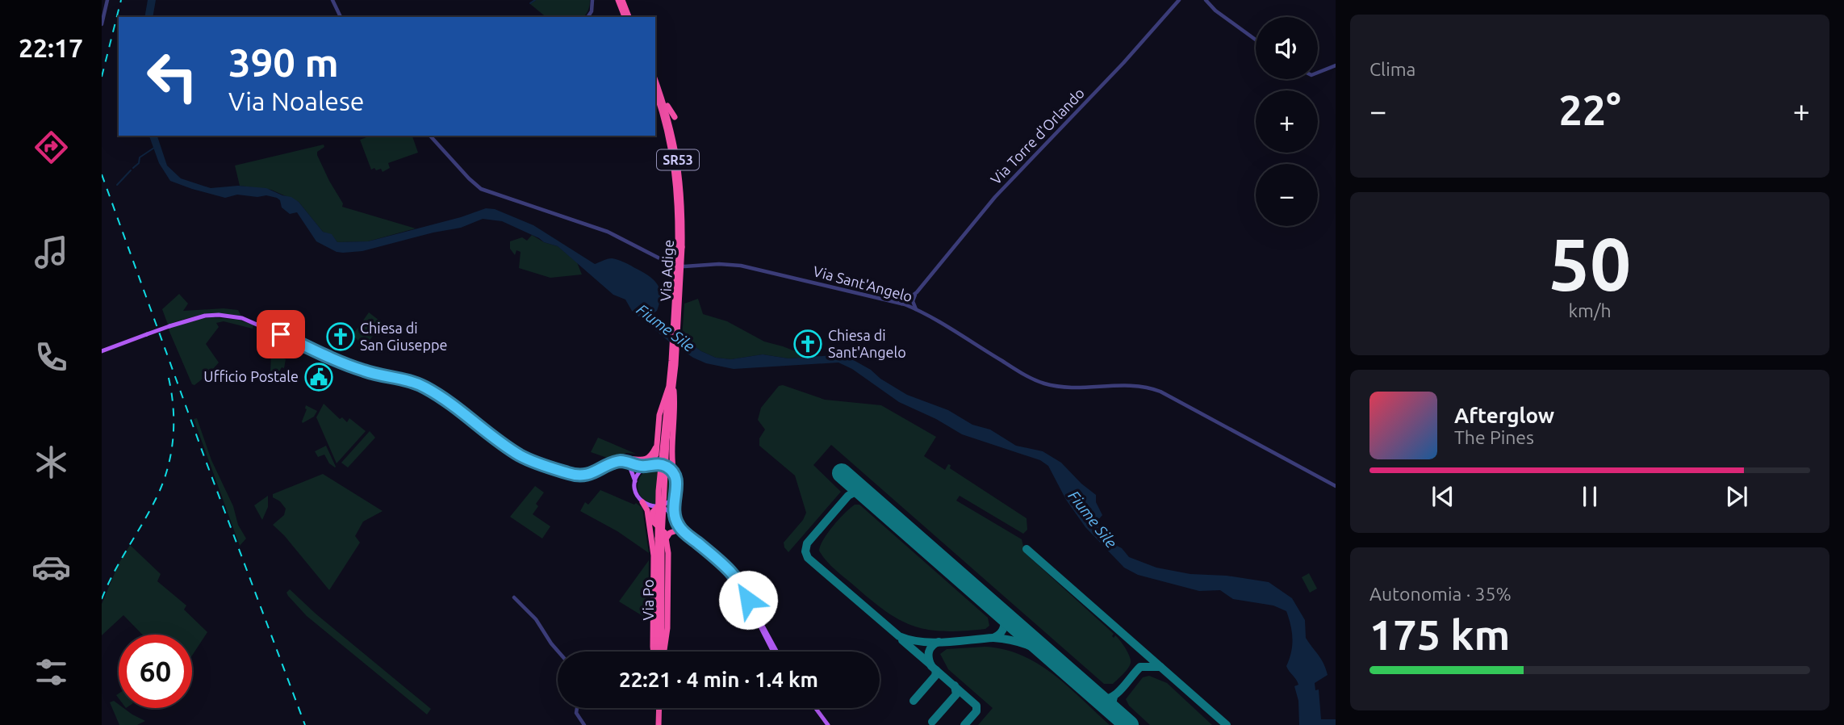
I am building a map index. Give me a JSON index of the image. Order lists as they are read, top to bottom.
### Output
{
  "streets": {
    "highway": ["SR53", "Via Adige", "Via Po"],
    "street": ["Via Torre d'Orlando", "Via Sant'Angelo"]
  },
  "crossings": [
    ["Via Torre d'Orlando", "Via Sant'Angelo"],
    ["Via Adige", "Via Po"]
  ],
  "water": ["Fiume Sile"],
  "places": {
    "church": ["Chiesa di San Giuseppe", "Chiesa di Sant'Angelo"],
    "public building": ["Ufficio Postale"]
  },
  "page": {
    "tabs": "22:17",
    "tile": [
      "Clima",
      ["50", "km/h"],
      ["Autonomia · 35%", "175 km"]
    ],
    "map_buttons": ["+", "−"],
    "turn": ["390 m", "Via Noalese"],
    "heat": ["−", "22°", "+"],
    "song": ["Afterglow", "The Pines"],
    "limit": "60",
    "trip": "22:21 · 4 min · 1.4 km"
  }
}
